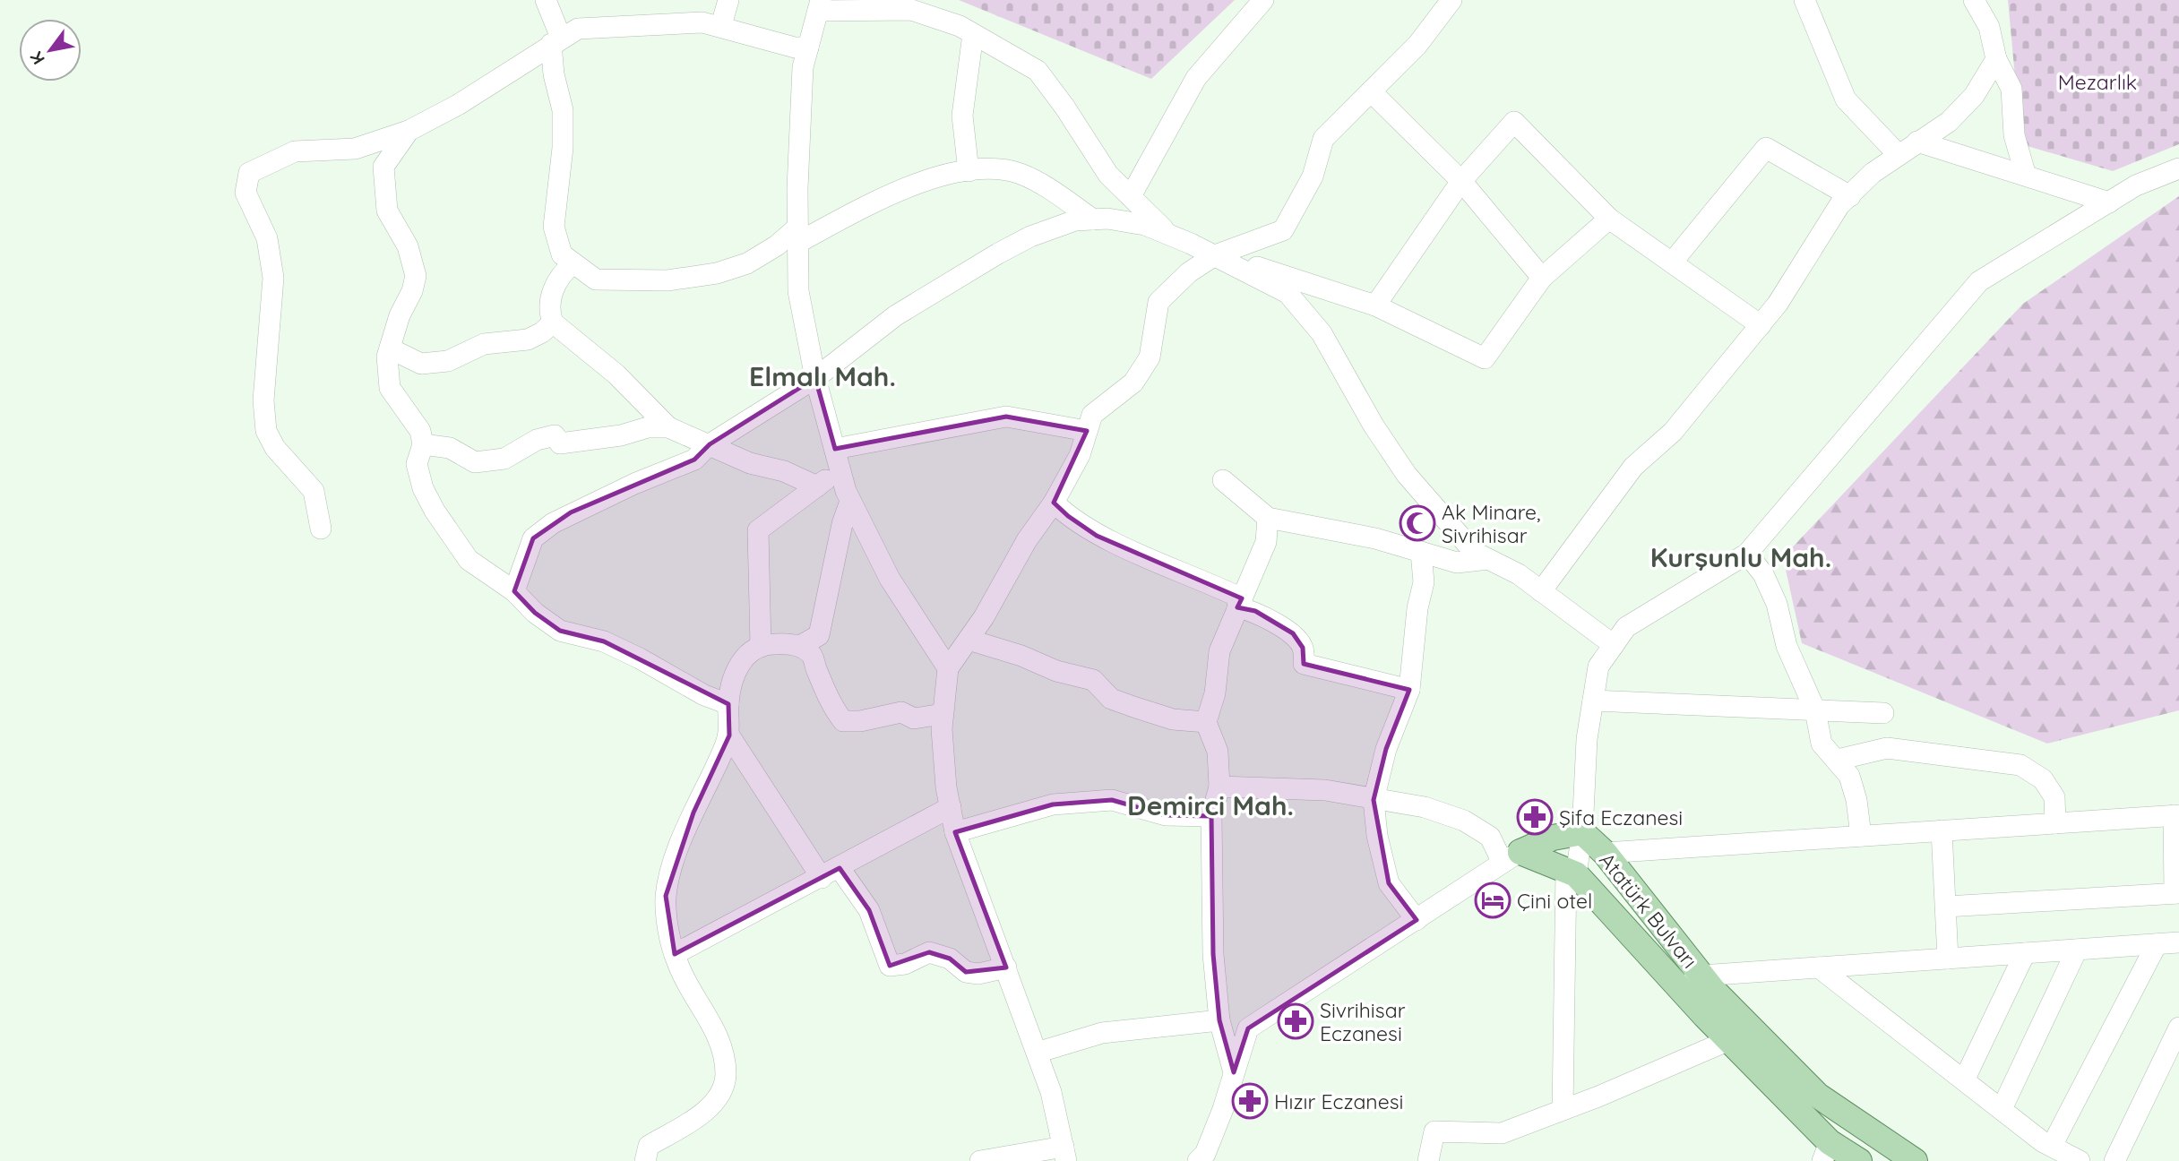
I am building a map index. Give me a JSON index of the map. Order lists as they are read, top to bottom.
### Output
{
  "streets": {
    "main road": ["Atatürk Bulvarı"]
  },
  "districts": ["Elmalı Mah.", "Kurşunlu Mah.", "Demirci Mah."],
  "parks": ["Mezarlık"],
  "places": {
    "mosque": ["Ak Minare, Sivrihisar"],
    "pharmacy": ["Şifa Eczanesi", "Sivrihisar Eczanesi", "Hızır Eczanesi"],
    "hotel": ["Çini otel"]
  },
  "north": "bottom left"
}
